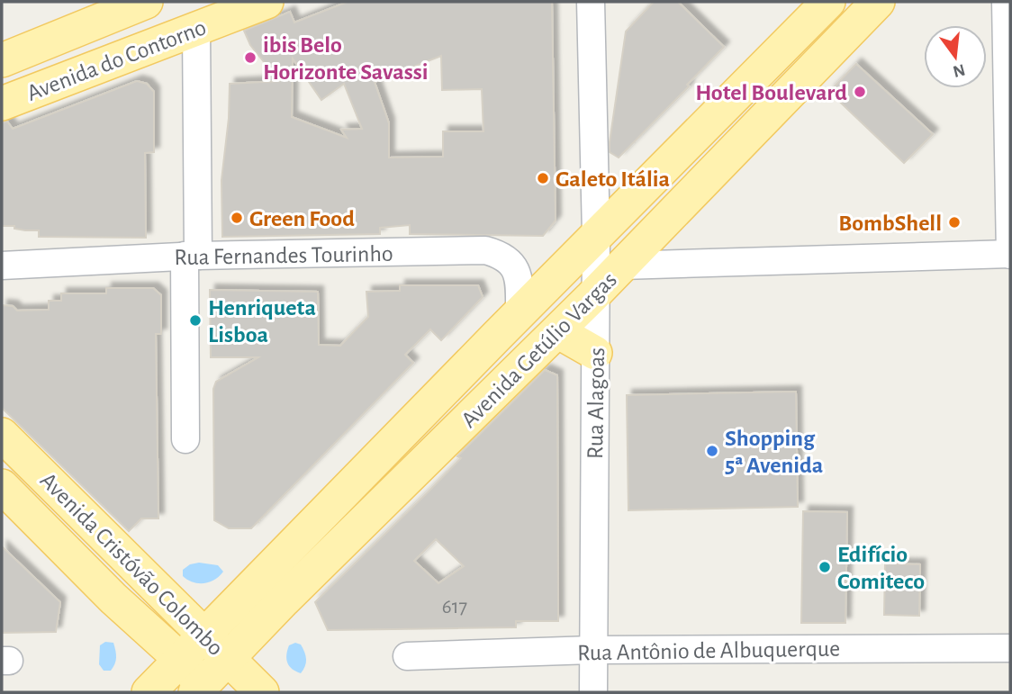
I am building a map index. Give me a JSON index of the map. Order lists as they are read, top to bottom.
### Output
{
  "streets": {
    "main road": ["Avenida do Contorno", "Avenida Getúlio Vargas", "Avenida Cristóvão Colombo"],
    "street": ["Rua Fernandes Tourinho", "Rua Alagoas", "Rua Antônio de Albuquerque"]
  },
  "crossings": [
    ["Rua Fernandes Tourinho", "Avenida Getúlio Vargas"],
    ["Avenida Getúlio Vargas", "Rua Alagoas"],
    ["Avenida Getúlio Vargas", "Avenida Cristóvão Colombo"],
    ["Rua Alagoas", "Rua Antônio de Albuquerque"]
  ],
  "places": [
    "ibis Belo Horizonte Savassi",
    "Hotel Boulevard",
    "Galeto Itália",
    "Green Food",
    "BombShell",
    "Henriqueta Lisboa",
    "Shopping 5ª Avenida",
    "Edifício Comiteco"
  ],
  "house_numbers": ["617"],
  "north": "bottom"
}
